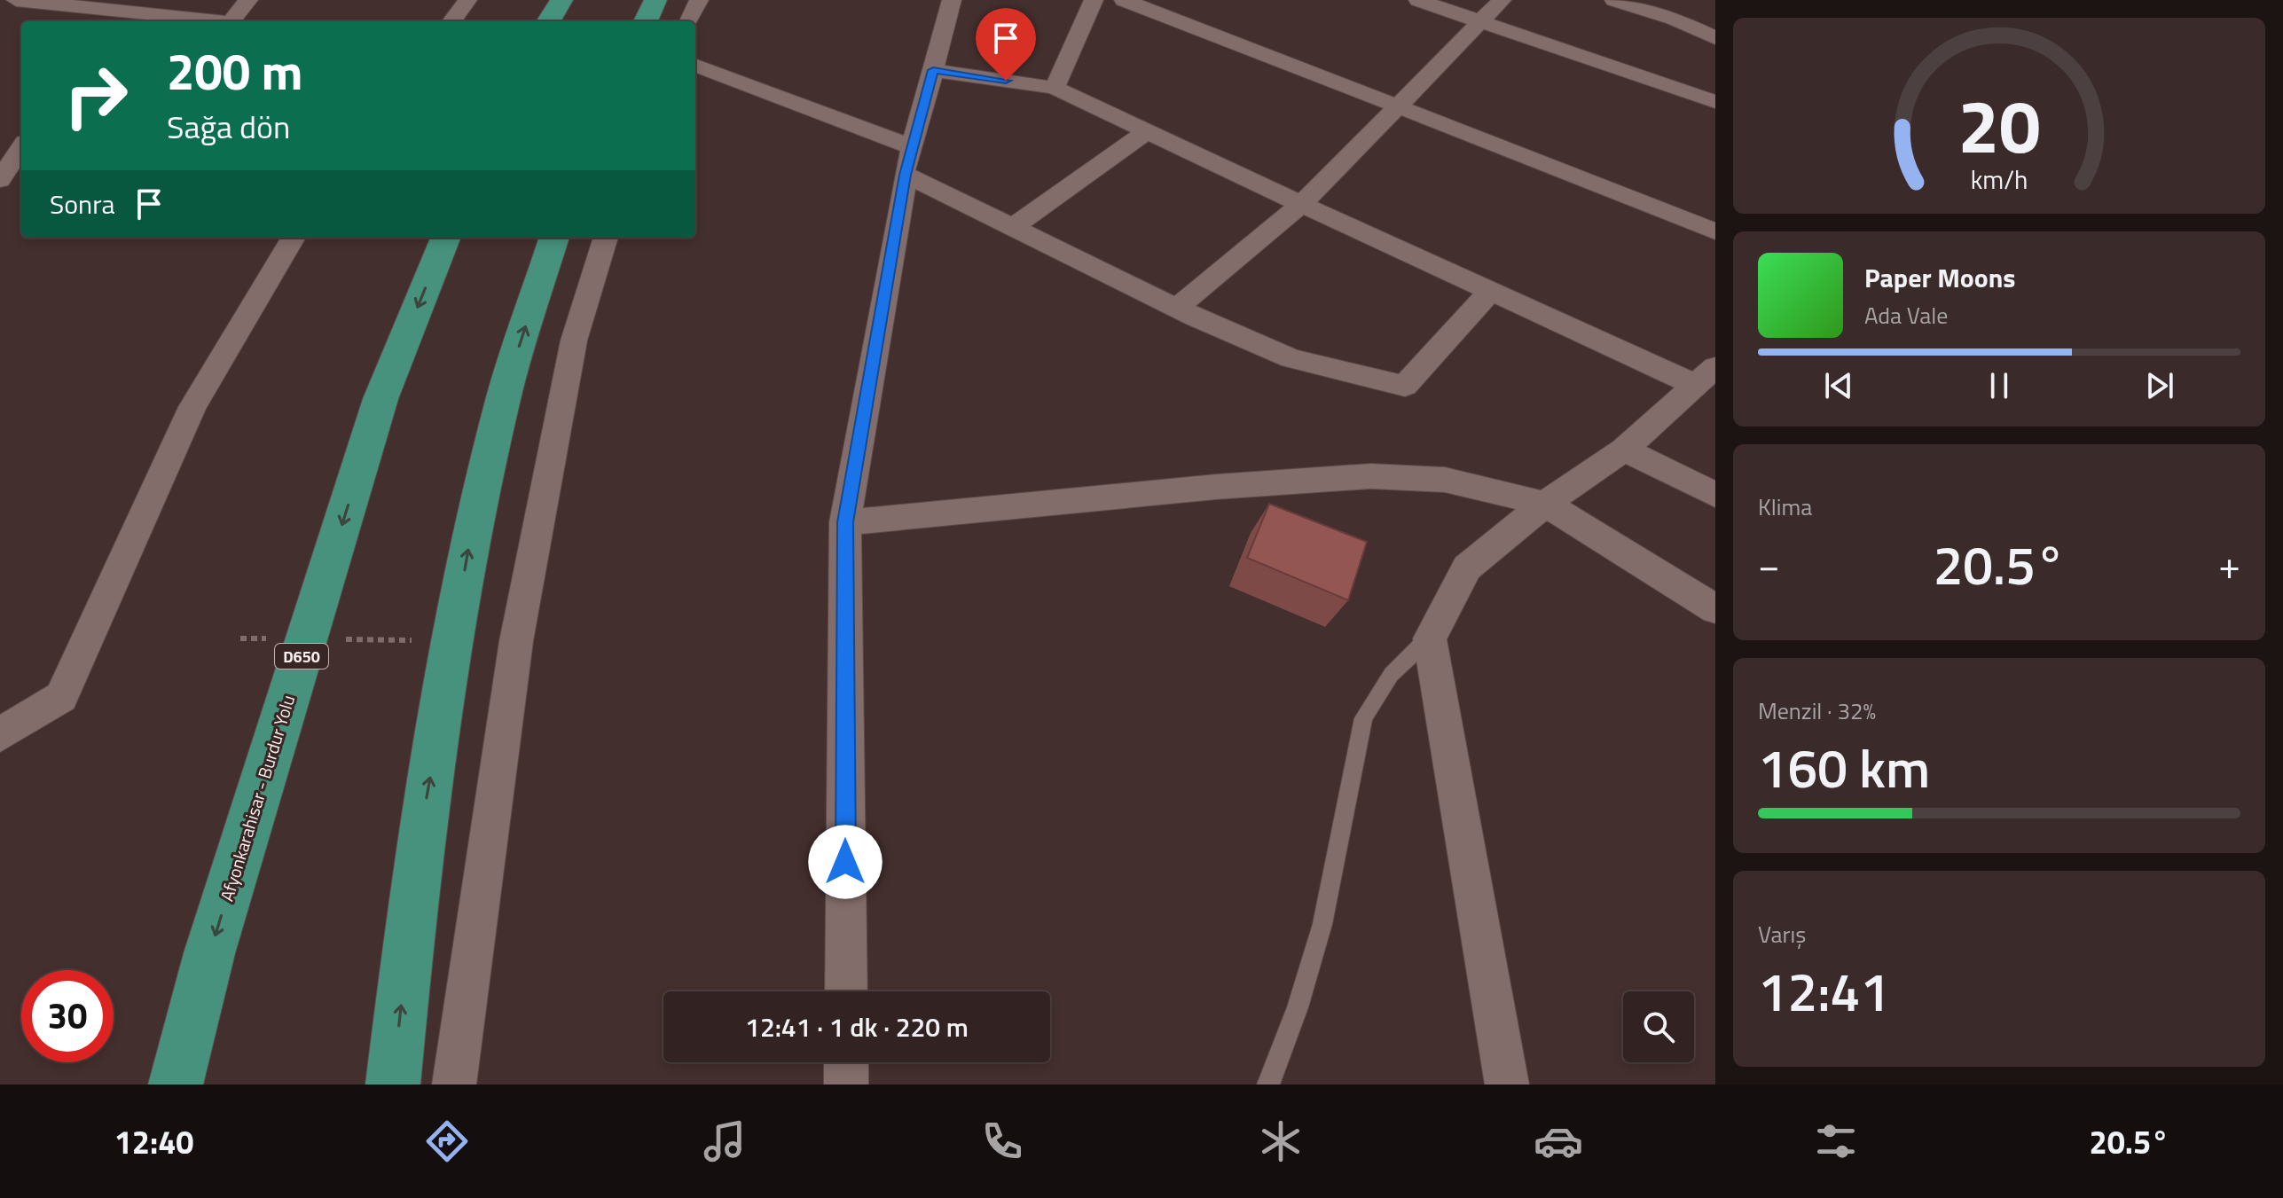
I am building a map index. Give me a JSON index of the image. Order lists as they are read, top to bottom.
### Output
{
  "streets": {
    "highway": ["D650", "Afyonkarahisar - Burdur Yolu"]
  },
  "page": {
    "turn": ["200 m", "Sağa dön"],
    "then": "Sonra",
    "song": ["Paper Moons", "Ada Vale"],
    "tile": [
      "Klima",
      ["Menzil · 32%", "160 km"],
      ["Varış", "12:41"]
    ],
    "heat": ["−", "20.5°", "+"],
    "limit": "30",
    "trip": "12:41 · 1 dk · 220 m",
    "tabs": ["12:40", "20.5°"],
    "gauge": ["20", "km/h"]
  }
}
